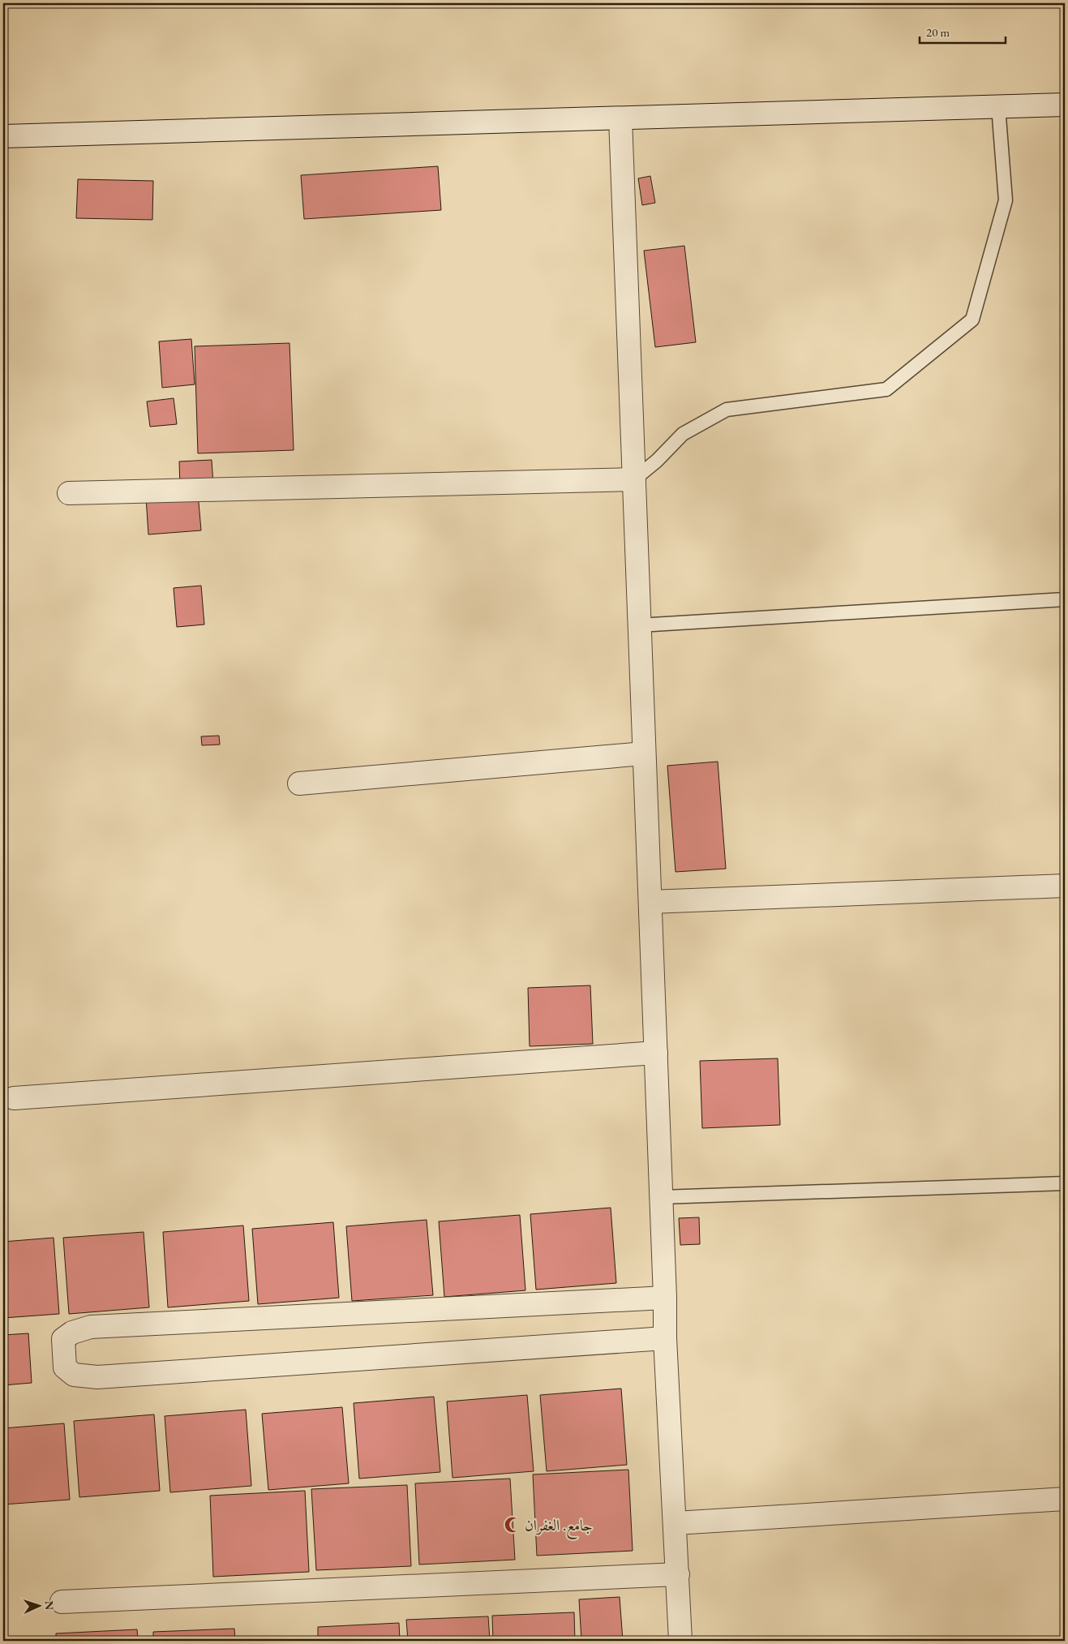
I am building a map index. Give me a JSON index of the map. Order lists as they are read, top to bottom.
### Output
{
  "places": {
    "mosque": ["جامع. الغفران"]
  },
  "scale_bar": "20 m",
  "north": "right"
}
